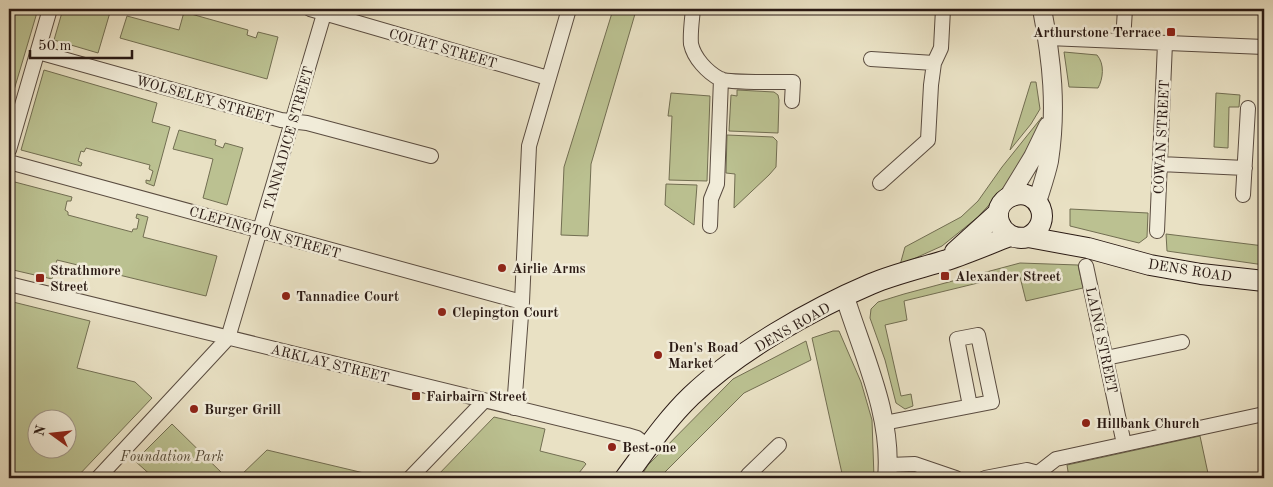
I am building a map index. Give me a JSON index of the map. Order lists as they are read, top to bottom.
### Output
{
  "streets": {
    "main road": ["DENS ROAD"],
    "street": [
      "COURT STREET",
      "WOLSELEY STREET",
      "COWAN STREET",
      "TANNADICE STREET",
      "CLEPINGTON STREET",
      "LAING STREET",
      "ARKLAY STREET"
    ]
  },
  "crossings": [
    ["COURT STREET", "TANNADICE STREET"],
    ["WOLSELEY STREET", "TANNADICE STREET"],
    ["TANNADICE STREET", "CLEPINGTON STREET"],
    ["TANNADICE STREET", "ARKLAY STREET"],
    ["DENS ROAD", "LAING STREET"],
    ["DENS ROAD", "ARKLAY STREET"]
  ],
  "parks": ["Foundation Park"],
  "places": {
    "transit": [
      "Arthurstone Terrace",
      "Alexander Street",
      "Strathmore Street",
      "Fairbairn Street"
    ],
    "other": [
      "Airlie Arms",
      "Tannadice Court",
      "Clepington Court",
      "Den's Road Market",
      "Burger Grill",
      "Hillbank Church",
      "Best-one"
    ]
  },
  "scale_bar": "50 m",
  "north": "left"
}
